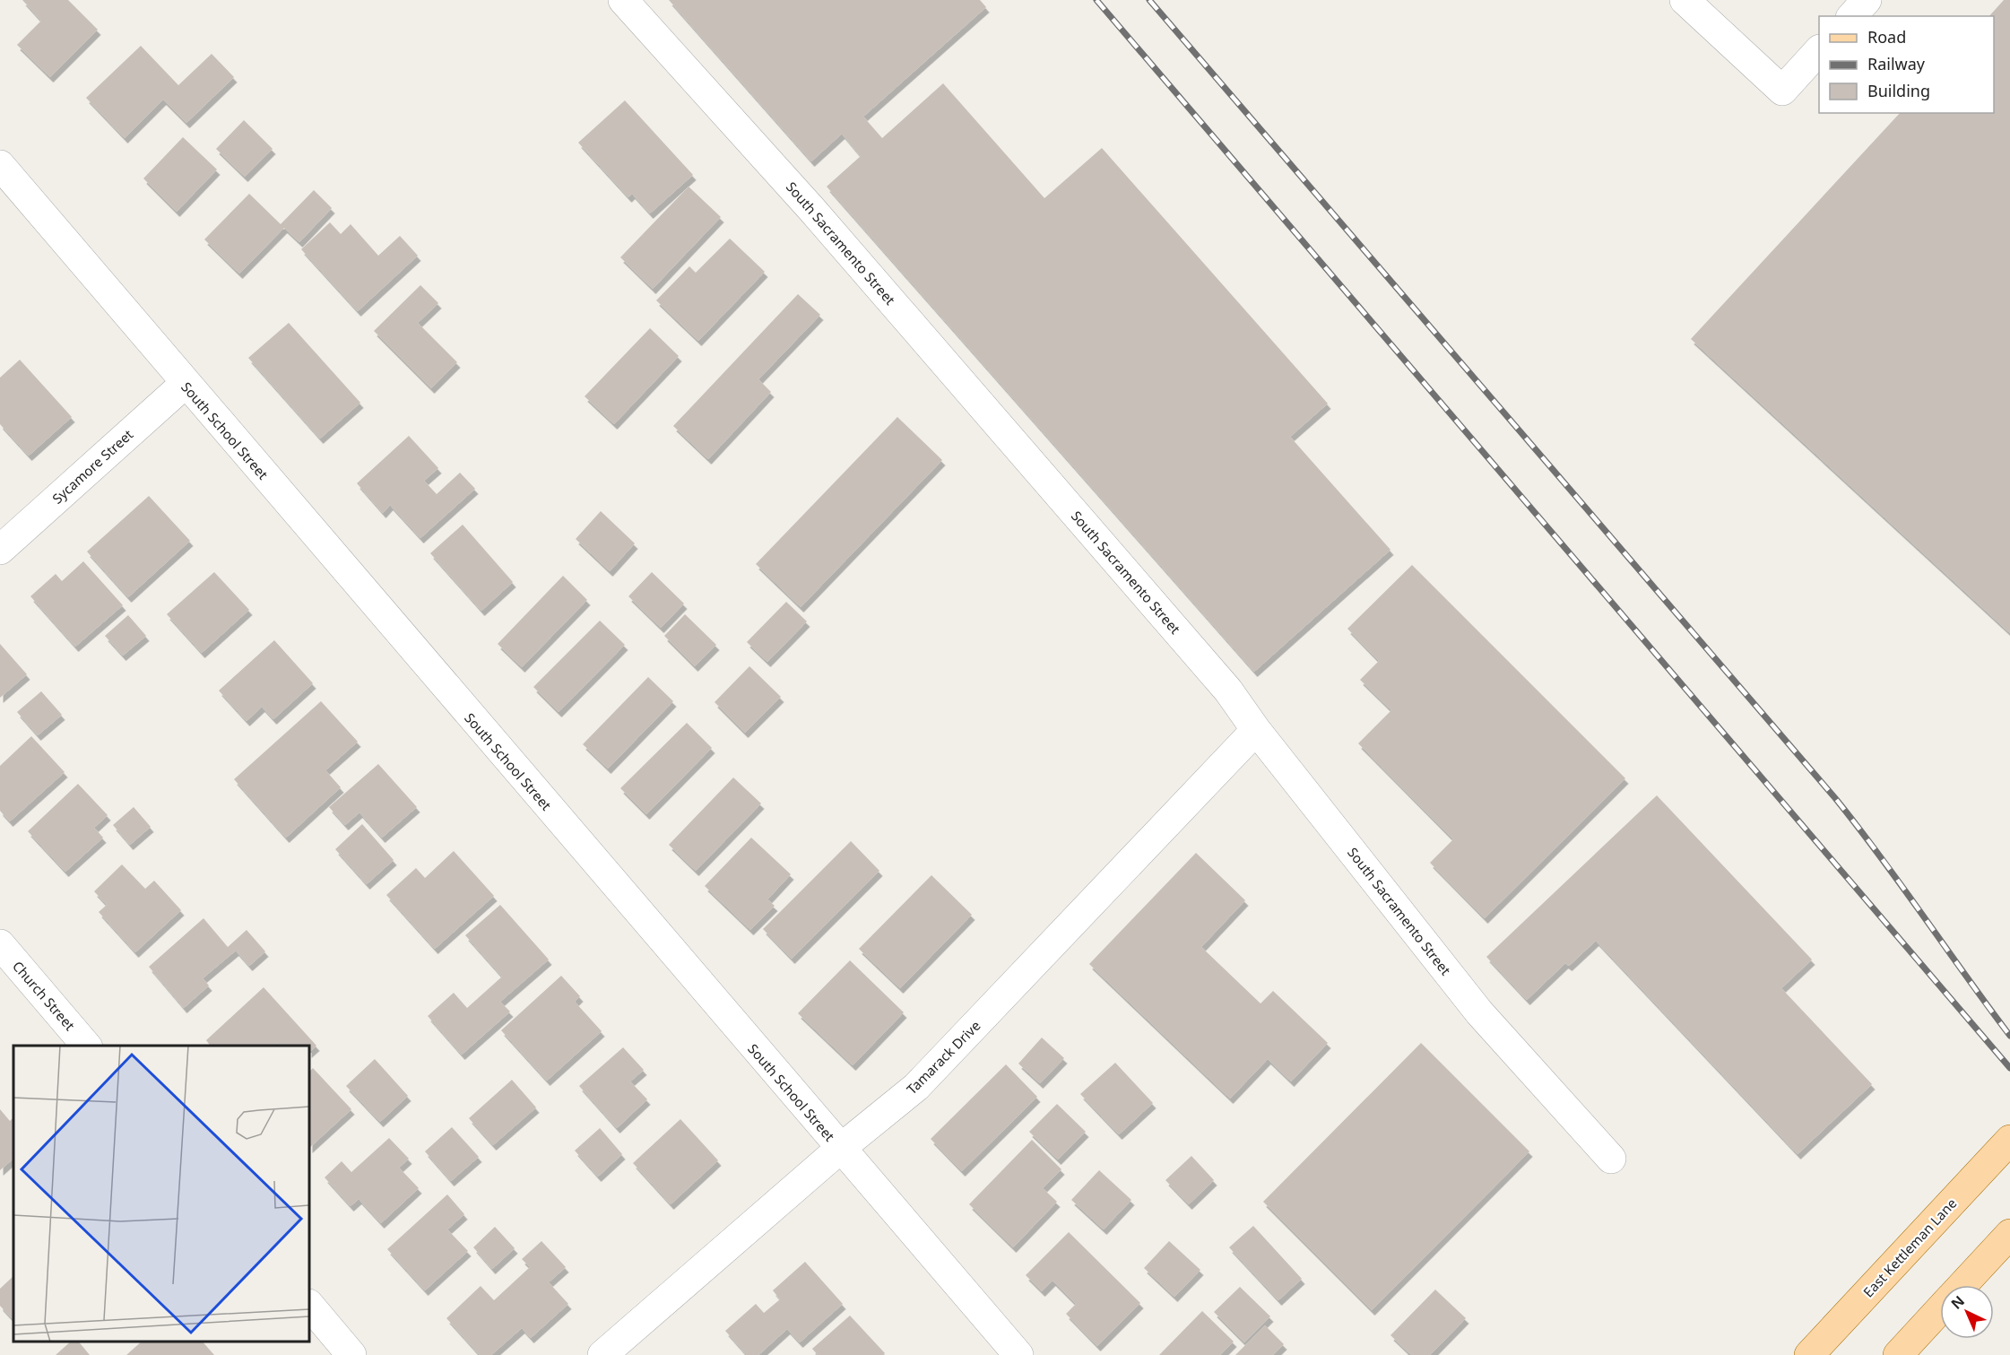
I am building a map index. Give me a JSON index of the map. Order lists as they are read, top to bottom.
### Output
{
  "streets": {
    "main road": ["East Kettleman Lane"],
    "street": [
      "South Sacramento Street",
      "South School Street",
      "Sycamore Street",
      "Church Street",
      "Tamarack Drive"
    ]
  },
  "crossings": [
    ["South Sacramento Street", "Tamarack Drive"],
    ["South School Street", "Sycamore Street"],
    ["South School Street", "Tamarack Drive"]
  ],
  "legend": ["Road", "Railway", "Building"],
  "north": "top left"
}
